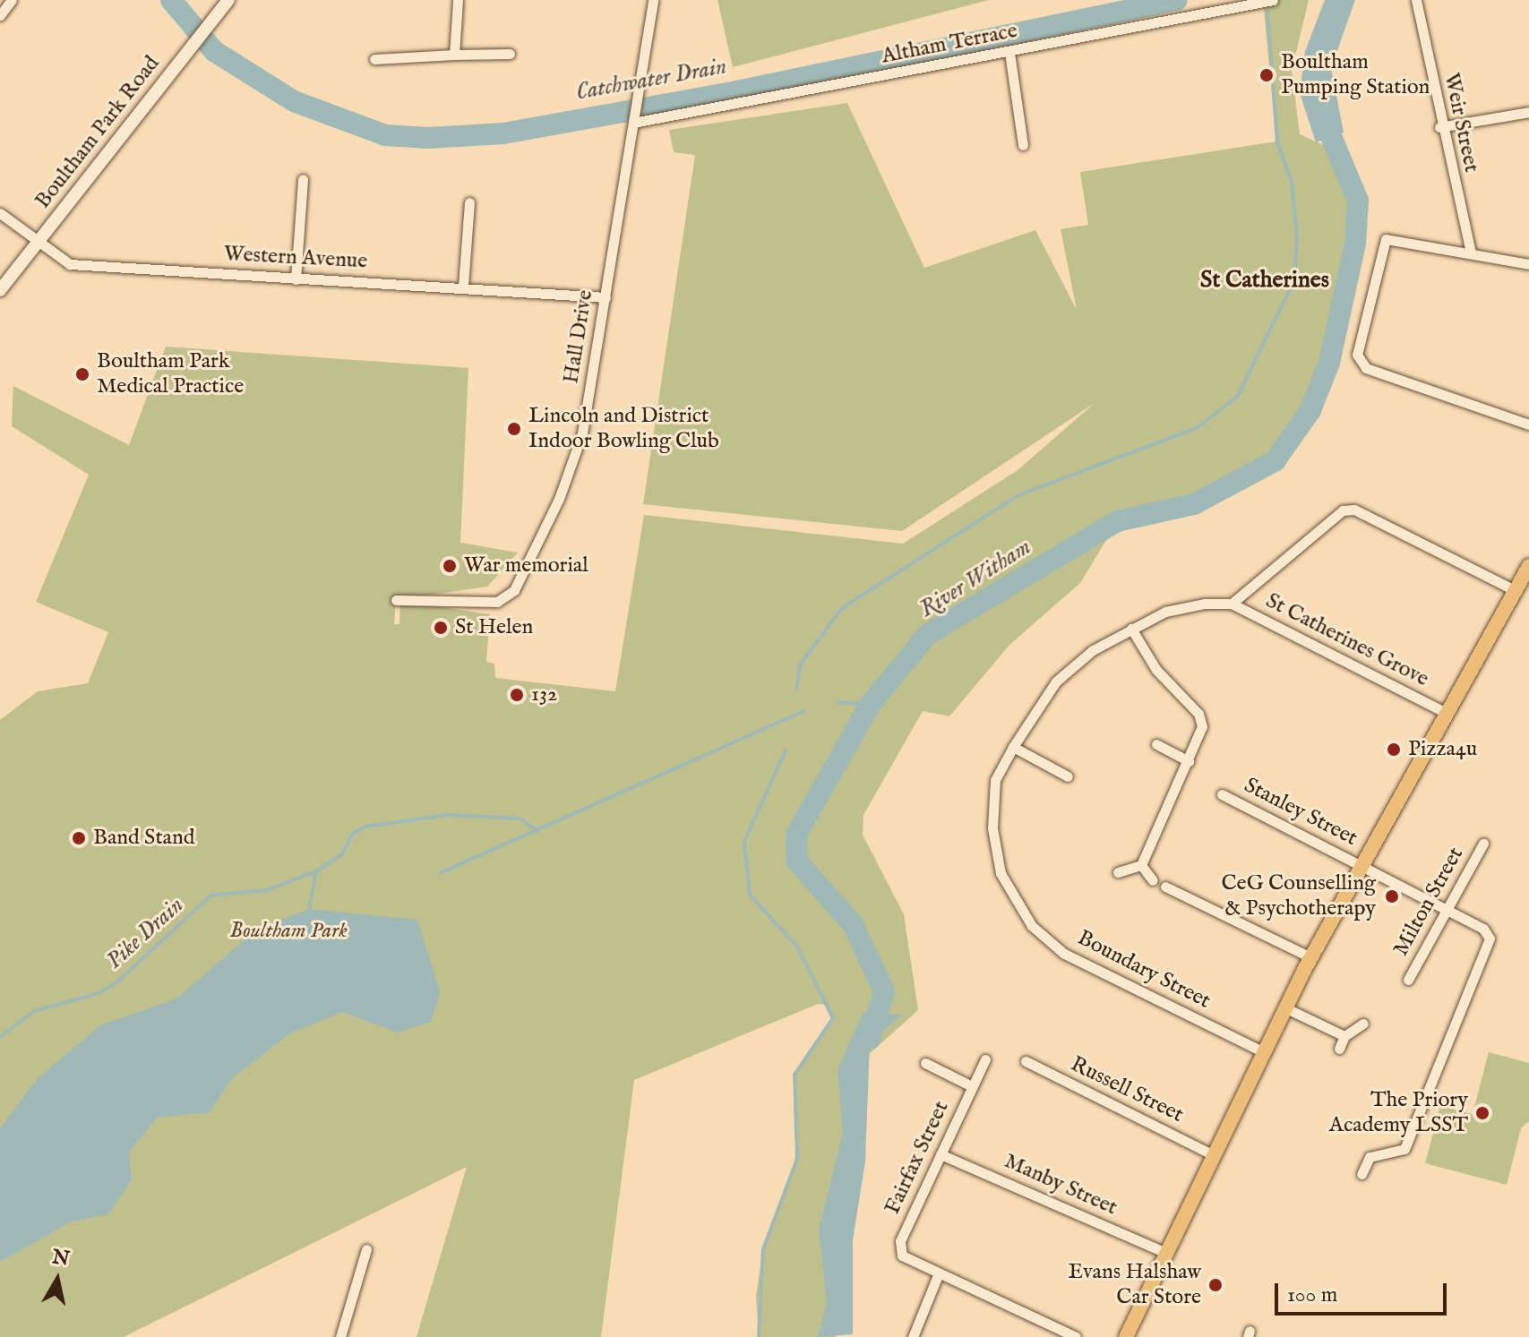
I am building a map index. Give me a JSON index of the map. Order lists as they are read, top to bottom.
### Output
{
  "streets": {
    "street": [
      "Altham Terrace",
      "Weir Street",
      "Boultham Park Road",
      "Western Avenue",
      "Hall Drive",
      "St Catherines Grove",
      "Stanley Street",
      "Milton Street",
      "Boundary Street",
      "Russell Street",
      "Fairfax Street",
      "Manby Street"
    ]
  },
  "crossings": [
    ["Altham Terrace", "Hall Drive"],
    ["Boultham Park Road", "Western Avenue"],
    ["Western Avenue", "Hall Drive"],
    ["St Catherines Grove", "Boundary Street"],
    ["Stanley Street", "Milton Street"],
    ["Fairfax Street", "Manby Street"]
  ],
  "districts": ["St Catherines"],
  "water": ["Catchwater Drain", "River Witham", "Pike Drain"],
  "parks": ["Boultham Park"],
  "places": [
    "Boultham Pumping Station",
    "Boultham Park Medical Practice",
    "Lincoln and District Indoor Bowling Club",
    "War memorial",
    "St Helen",
    "132",
    "Pizza4u",
    "Band Stand",
    "CeG Counselling & Psychotherapy",
    "The Priory Academy LSST",
    "Evans Halshaw Car Store"
  ],
  "scale_bar": "100 m",
  "north": "top"
}
